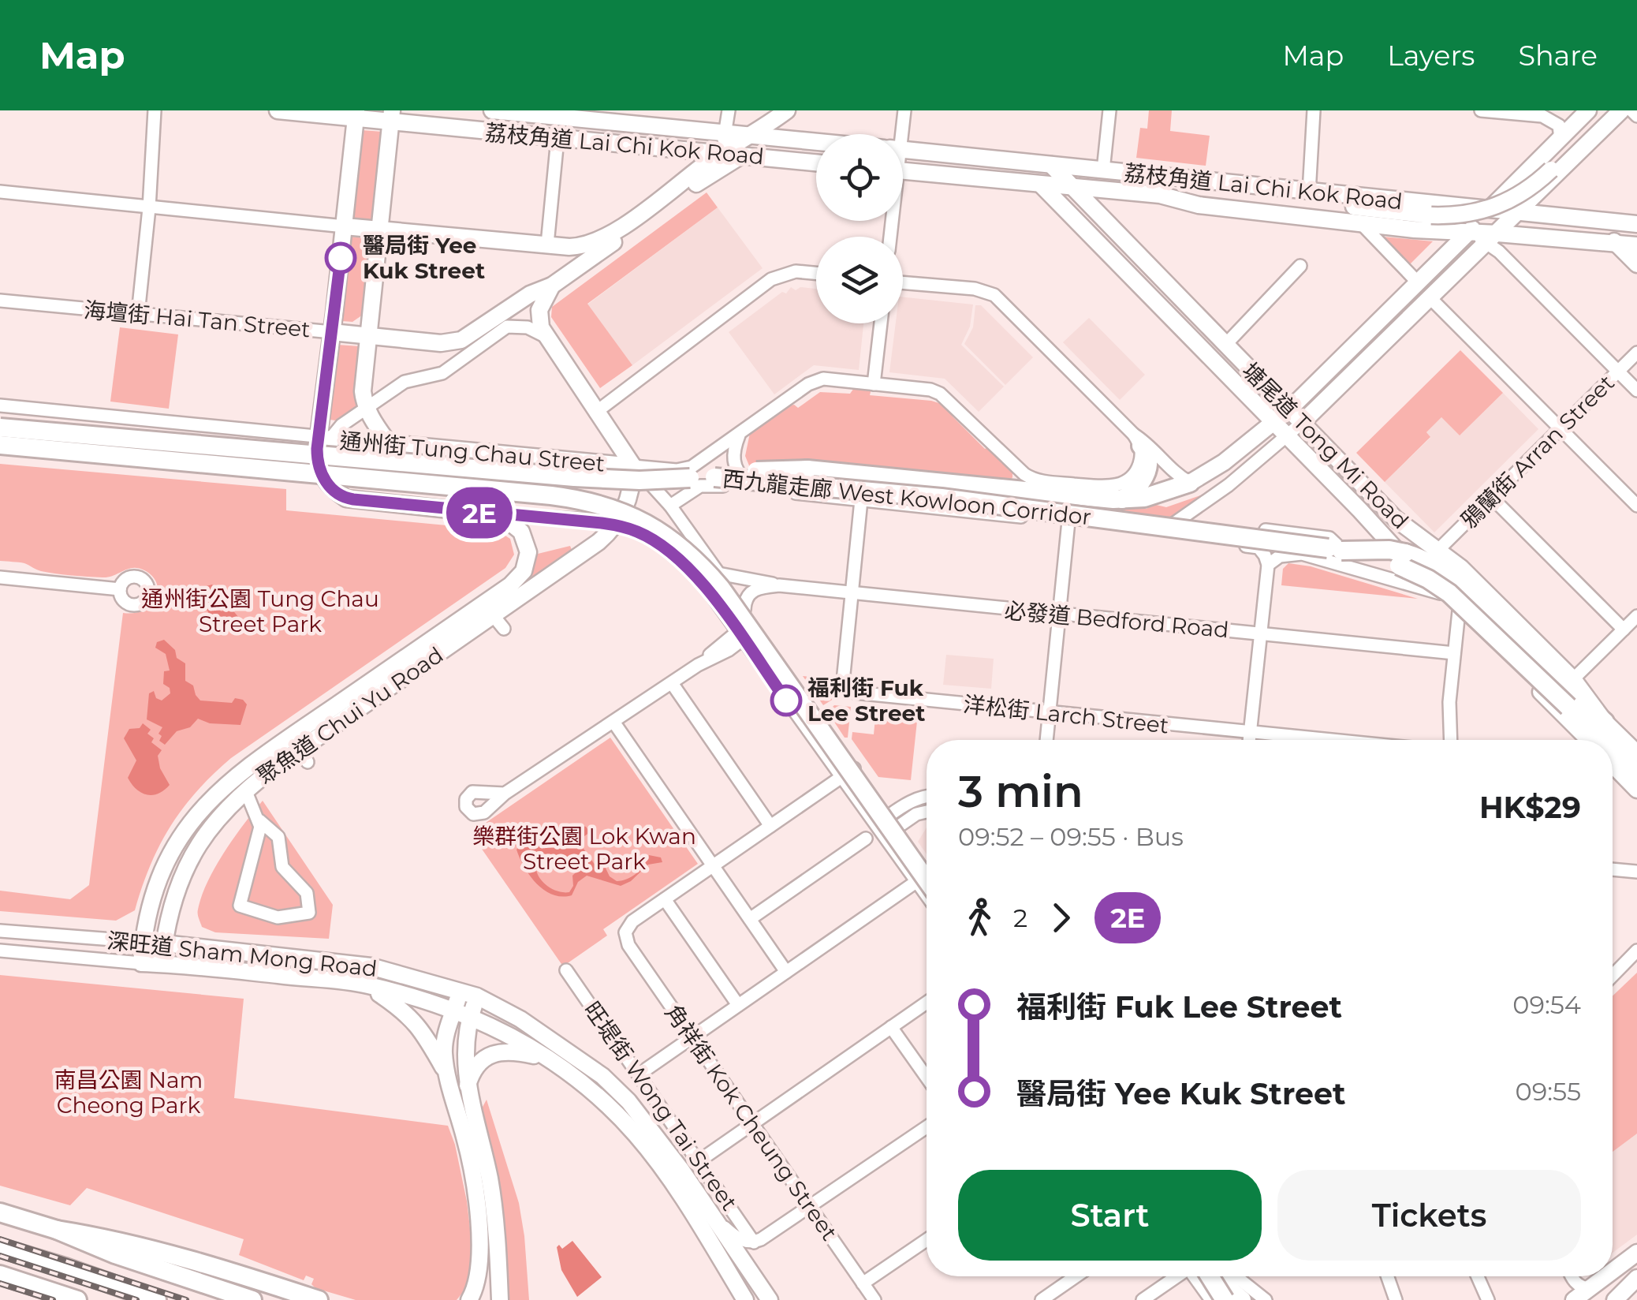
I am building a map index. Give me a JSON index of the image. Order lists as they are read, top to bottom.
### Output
{
  "streets": {
    "highway": ["西九龍走廊 West Kowloon Corridor"],
    "main road": [
      "荔枝角道 Lai Chi Kok Road",
      "海壇街 Hai Tan Street",
      "塘尾道 Tong Mi Road",
      "通州街 Tung Chau Street",
      "聚魚道 Chui Yu Road",
      "深旺道 Sham Mong Road"
    ],
    "street": [
      "鴉蘭街 Arran Street",
      "必發道 Bedford Road",
      "洋松街 Larch Street",
      "旺堤街 Wong Tai Street",
      "角祥街 Kok Cheung Street"
    ]
  },
  "crossings": [
    ["荔枝角道 Lai Chi Kok Road", "塘尾道 Tong Mi Road"],
    ["塘尾道 Tong Mi Road", "鴉蘭街 Arran Street"],
    ["通州街 Tung Chau Street", "聚魚道 Chui Yu Road"],
    ["必發道 Bedford Road", "洋松街 Larch Street"],
    ["聚魚道 Chui Yu Road", "深旺道 Sham Mong Road"]
  ],
  "parks": ["通州街公園 Tung Chau Street Park", "樂群街公園 Lok Kwan Street Park", "南昌公園 Nam Cheong Park"],
  "places": ["醫局街 Yee Kuk Street", "福利街 Fuk Lee Street"],
  "lines": ["bus line 2E"],
  "page": {
    "header": "Map",
    "nav": ["Map", "Layers", "Share"],
    "on_map": "2E",
    "heading": ["3 min", "09:52 – 09:55 · Bus", "HK$29"],
    "legs": ["2", "2E"],
    "list": [
      {
        "name": "福利街 Fuk Lee Street",
        "value": "09:54"
      },
      {
        "name": "醫局街 Yee Kuk Street",
        "value": "09:55"
      }
    ],
    "buttons": ["Start", "Tickets"]
  }
}
